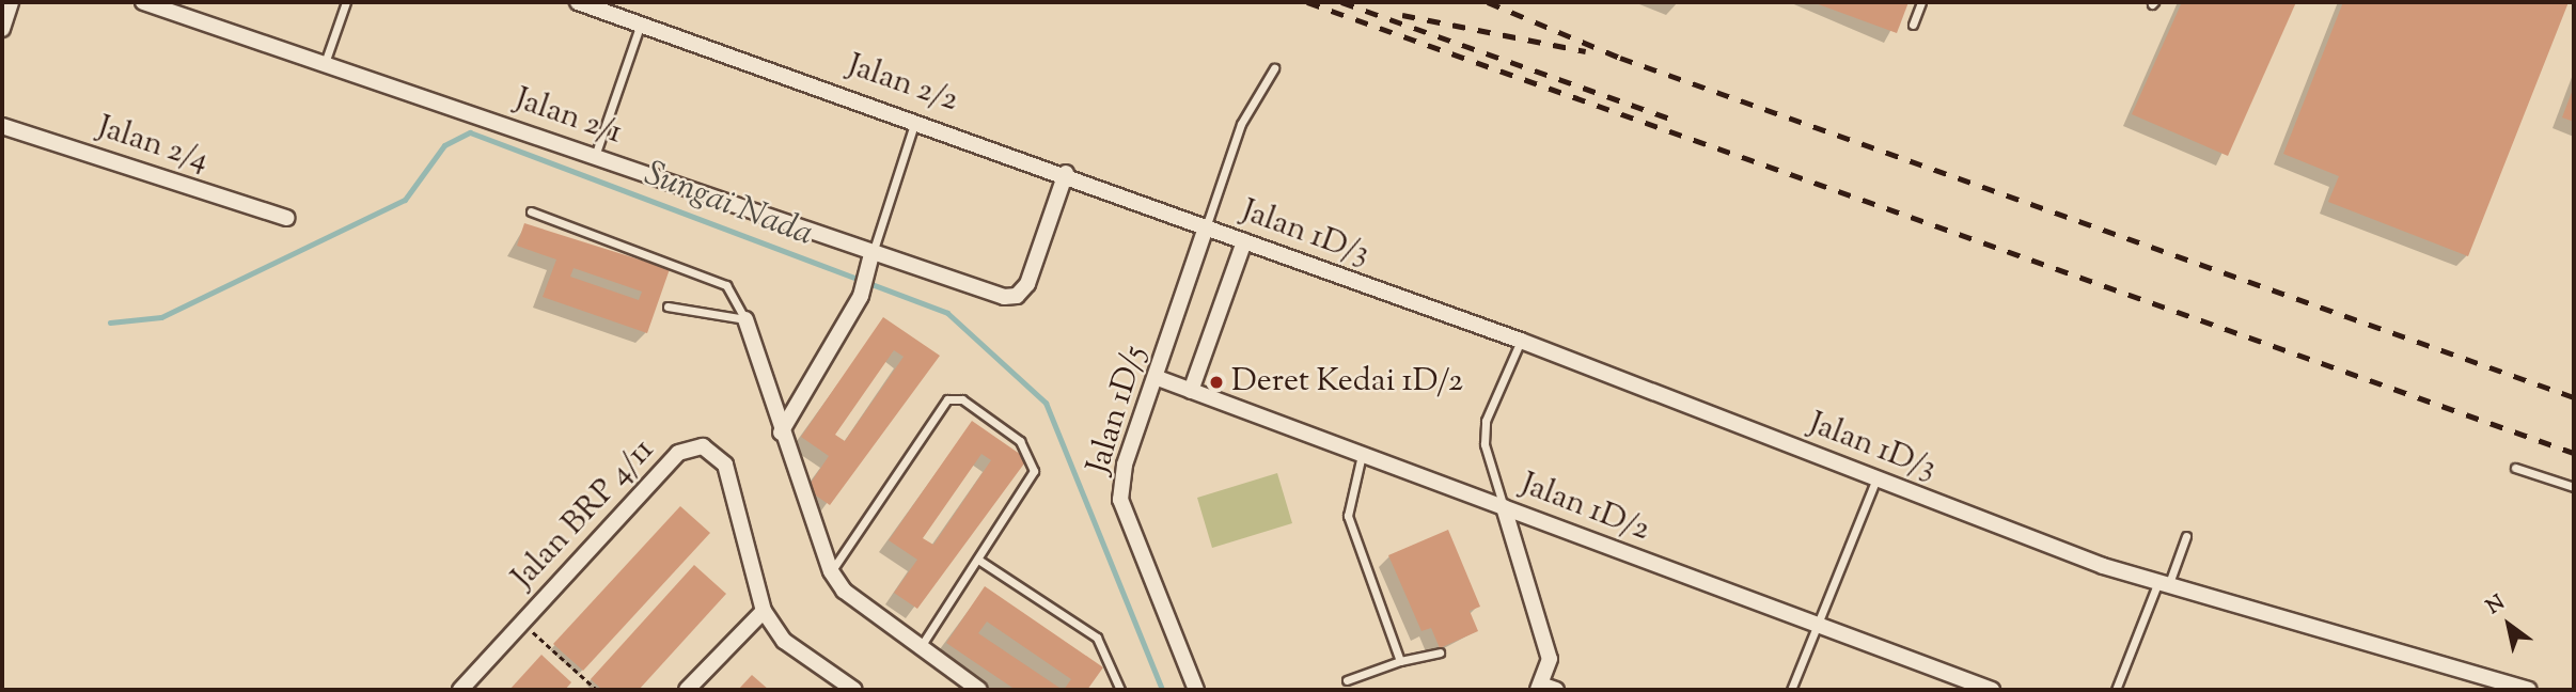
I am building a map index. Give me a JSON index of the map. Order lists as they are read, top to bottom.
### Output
{
  "streets": {
    "street": [
      "Jalan 2/2",
      "Jalan 2/1",
      "Jalan 2/4",
      "Jalan 1D/3",
      "Jalan 1D/5",
      "Jalan 1D/2",
      "Jalan BRP 4/11"
    ]
  },
  "crossings": [
    ["Jalan 2/2", "Jalan 2/1"],
    ["Jalan 2/2", "Jalan 1D/3"],
    ["Jalan 2/2", "Jalan 1D/5"],
    ["Jalan 1D/3", "Jalan 1D/5"],
    ["Jalan 1D/5", "Jalan 1D/2"]
  ],
  "water": ["Sungai Nada"],
  "places": ["Deret Kedai 1D/2"],
  "north": "top left"
}
